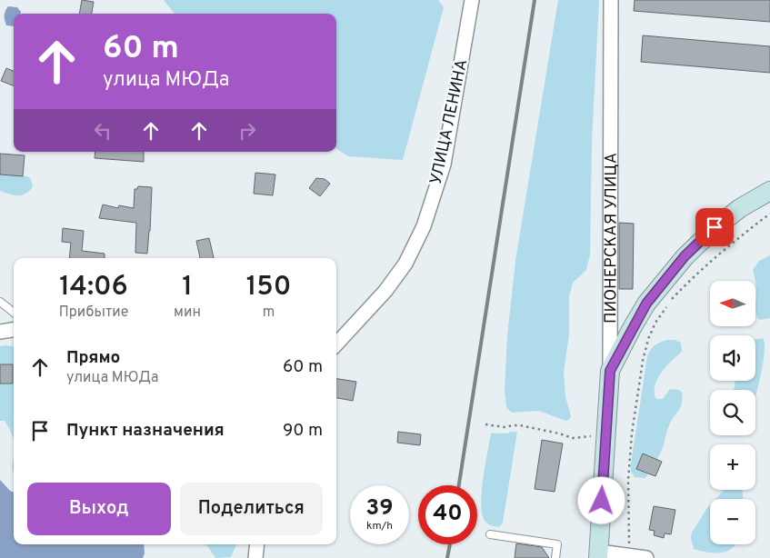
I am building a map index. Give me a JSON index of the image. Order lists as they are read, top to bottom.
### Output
{
  "streets": {
    "street": ["УЛИЦА ЛЕНИНА", "ПИОНЕРСКАЯ УЛИЦА"]
  },
  "north": "left",
  "page": {
    "turn": ["60 m", "улица МЮДа"],
    "eta": [
      "14:06",
      "Прибытие",
      "1",
      "мин",
      "150",
      "m"
    ],
    "map_buttons": ["+", "−"],
    "list": [
      {
        "name": "Прямо",
        "note": "улица МЮДа",
        "value": "60 m"
      },
      {
        "name": "Пункт назначения",
        "value": "90 m"
      }
    ],
    "buttons": ["Выход", "Поделиться"],
    "speed": "39 km/h",
    "limit": "40"
  }
}
